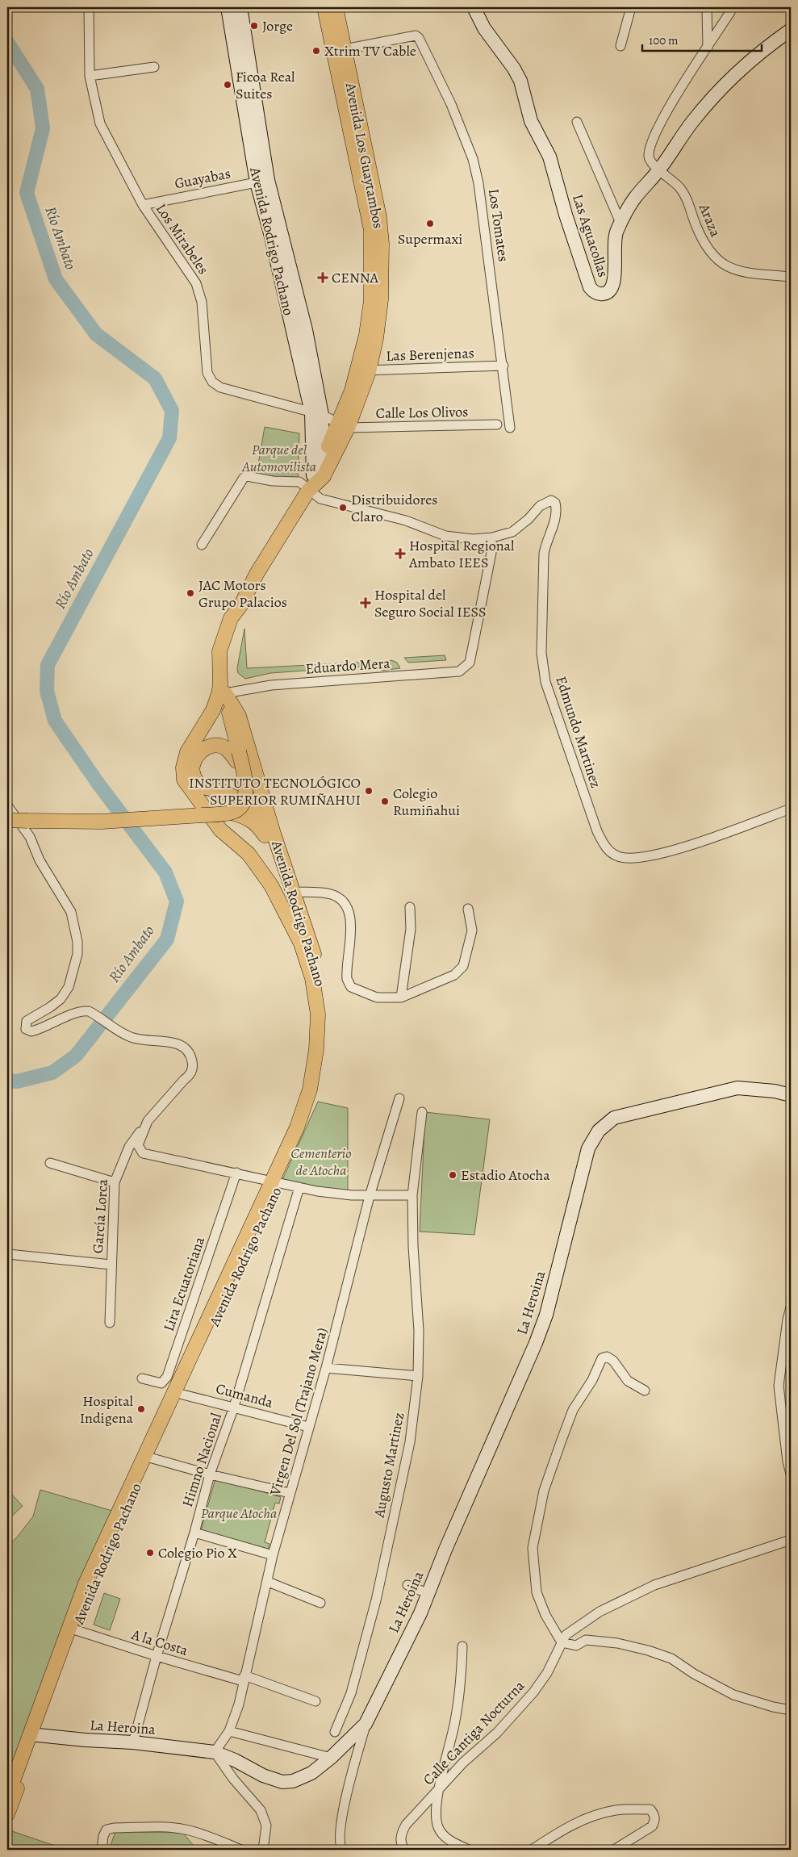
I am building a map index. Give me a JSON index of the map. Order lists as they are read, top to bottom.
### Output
{
  "streets": {
    "main road": ["Avenida Los Guaytambos", "Avenida Rodrigo Pachano"],
    "street": [
      "Guayabas",
      "Araza",
      "Los Tomates",
      "Las Aguacollas",
      "Los Mirabeles",
      "Las Berenjenas",
      "Calle Los Olivos",
      "Eduardo Mera",
      "Edmundo Martinez",
      "García Lorca",
      "Lira Ecuatoriana",
      "La Heroina",
      "Cumanda",
      "Virgen Del Sol (Trajano Mera)",
      "Himno Nacional",
      "Augusto Martinez",
      "A la Costa",
      "Calle Cantiga Nocturna"
    ]
  },
  "crossings": [
    ["Avenida Los Guaytambos", "Los Tomates"],
    ["Avenida Los Guaytambos", "Los Mirabeles"],
    ["Avenida Los Guaytambos", "Avenida Rodrigo Pachano"],
    ["Avenida Los Guaytambos", "Las Berenjenas"],
    ["Avenida Los Guaytambos", "Calle Los Olivos"],
    ["Avenida Los Guaytambos", "Edmundo Martinez"],
    ["Guayabas", "Los Mirabeles"],
    ["Guayabas", "Avenida Rodrigo Pachano"],
    ["Araza", "Las Aguacollas"],
    ["Los Tomates", "Las Berenjenas"],
    ["Los Mirabeles", "Avenida Rodrigo Pachano"],
    ["Los Mirabeles", "Calle Los Olivos"],
    ["Avenida Rodrigo Pachano", "Eduardo Mera"],
    ["Avenida Rodrigo Pachano", "La Heroina"],
    ["Avenida Rodrigo Pachano", "Cumanda"],
    ["Avenida Rodrigo Pachano", "A la Costa"],
    ["Eduardo Mera", "Edmundo Martinez"],
    ["La Heroina", "Virgen Del Sol (Trajano Mera)"],
    ["La Heroina", "Himno Nacional"],
    ["Cumanda", "Virgen Del Sol (Trajano Mera)"],
    ["Cumanda", "Himno Nacional"],
    ["Virgen Del Sol (Trajano Mera)", "A la Costa"],
    ["Himno Nacional", "A la Costa"]
  ],
  "water": ["Río Ambato"],
  "parks": ["Parque del Automovilista", "Cementerio de Atocha", "Parque Atocha"],
  "places": {
    "other": [
      "Jorge",
      "Xtrim TV Cable",
      "Ficoa Real Suites",
      "Supermaxi",
      "Distribuidores Claro",
      "JAC Motors Grupo Palacios",
      "INSTITUTO TECNOLÓGICO SUPERIOR RUMIÑAHUI",
      "Colegio Rumiñahui",
      "Estadio Atocha",
      "Hospital Indigena",
      "Colegio Pio X"
    ],
    "health": ["CENNA", "Hospital Regional Ambato IEES", "Hospital del Seguro Social IESS"]
  },
  "scale_bar": "100 m"
}
